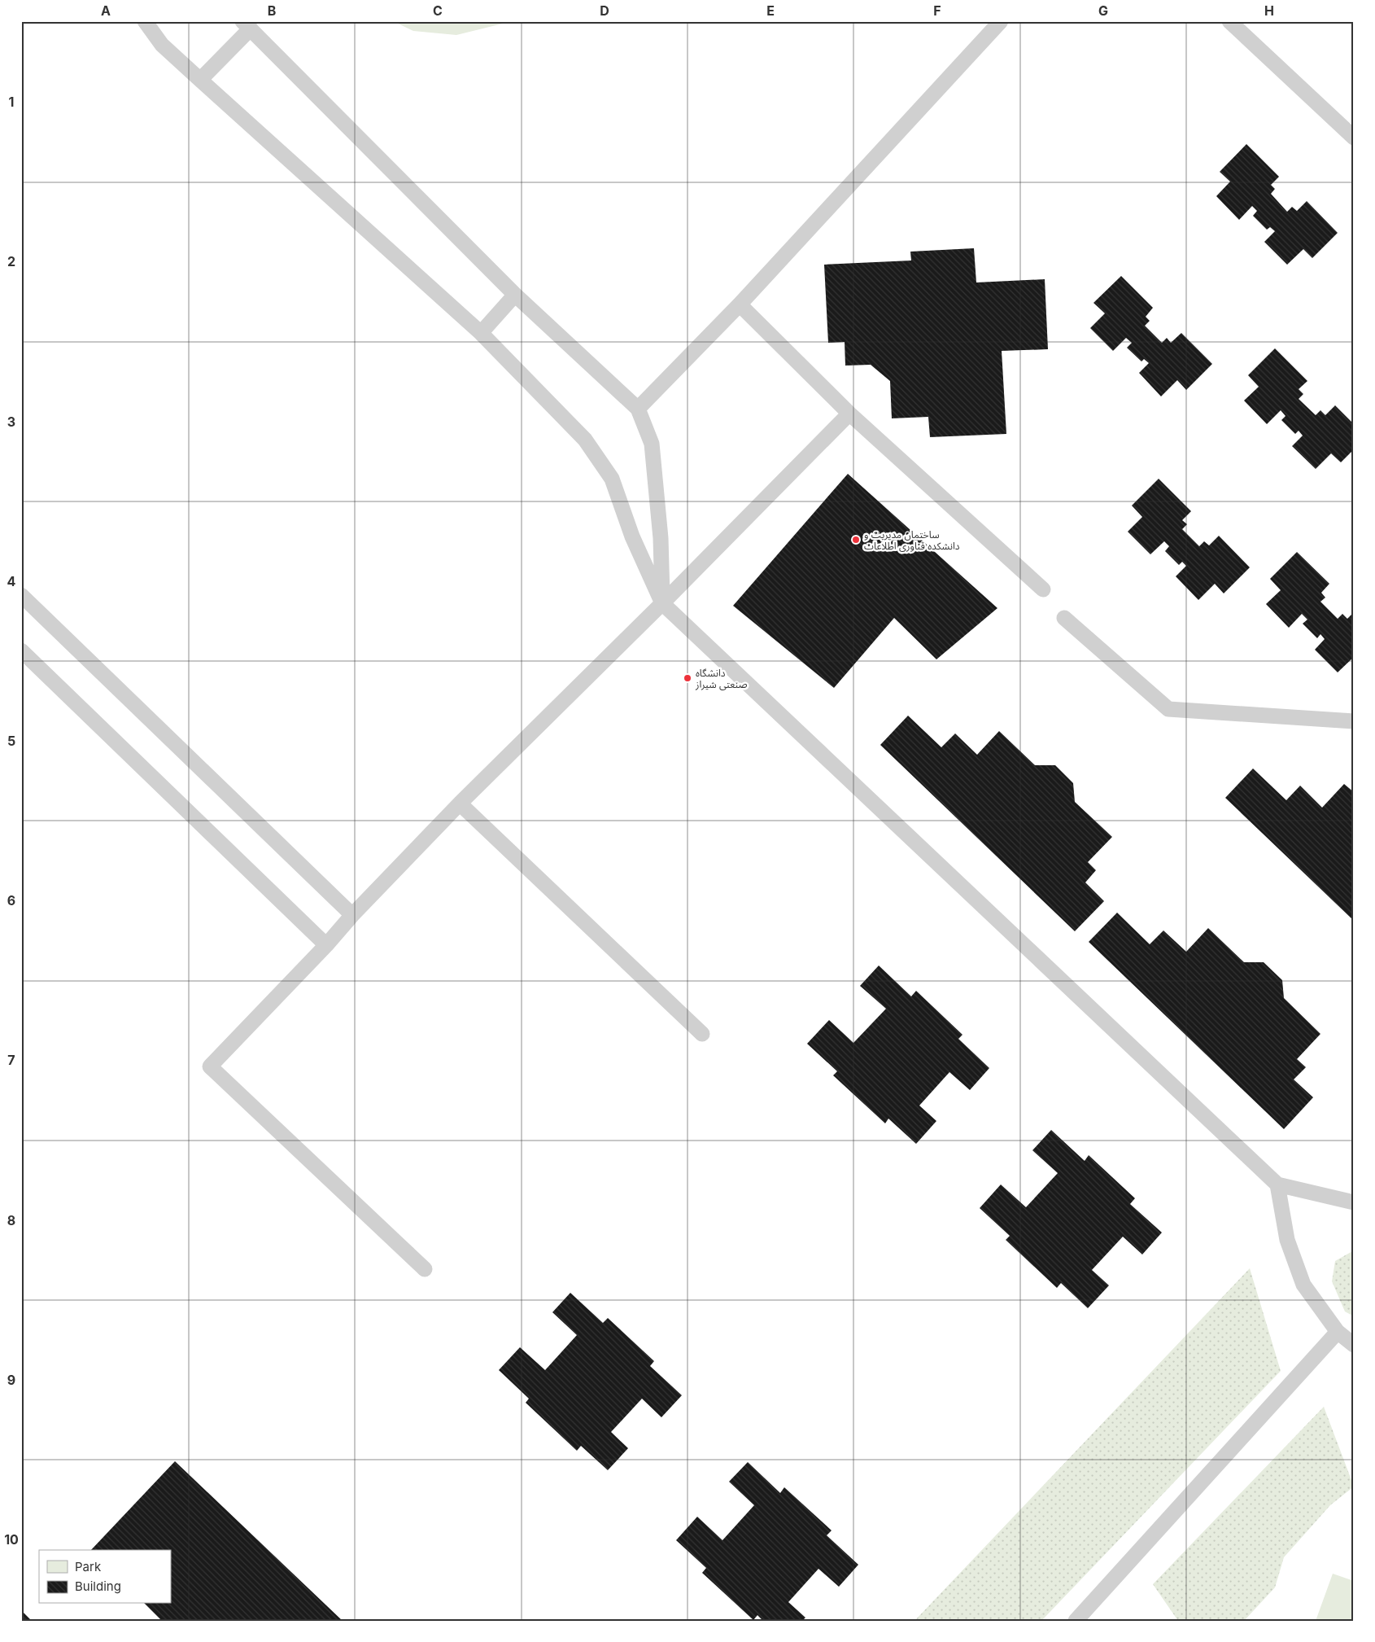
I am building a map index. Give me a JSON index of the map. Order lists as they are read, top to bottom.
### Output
{
  "places": ["ساختمان مدیریت و دانشکده فناوری اطلاعات", "دانشگاه صنعتی شیراز"],
  "legend": ["Park", "Building"],
  "grid": {
    "columns": [
      "A",
      "B",
      "C",
      "D",
      "E",
      "F",
      "G",
      "H"
    ],
    "rows": [
      "1",
      "2",
      "3",
      "4",
      "5",
      "6",
      "7",
      "8",
      "9",
      "10"
    ]
  }
}
